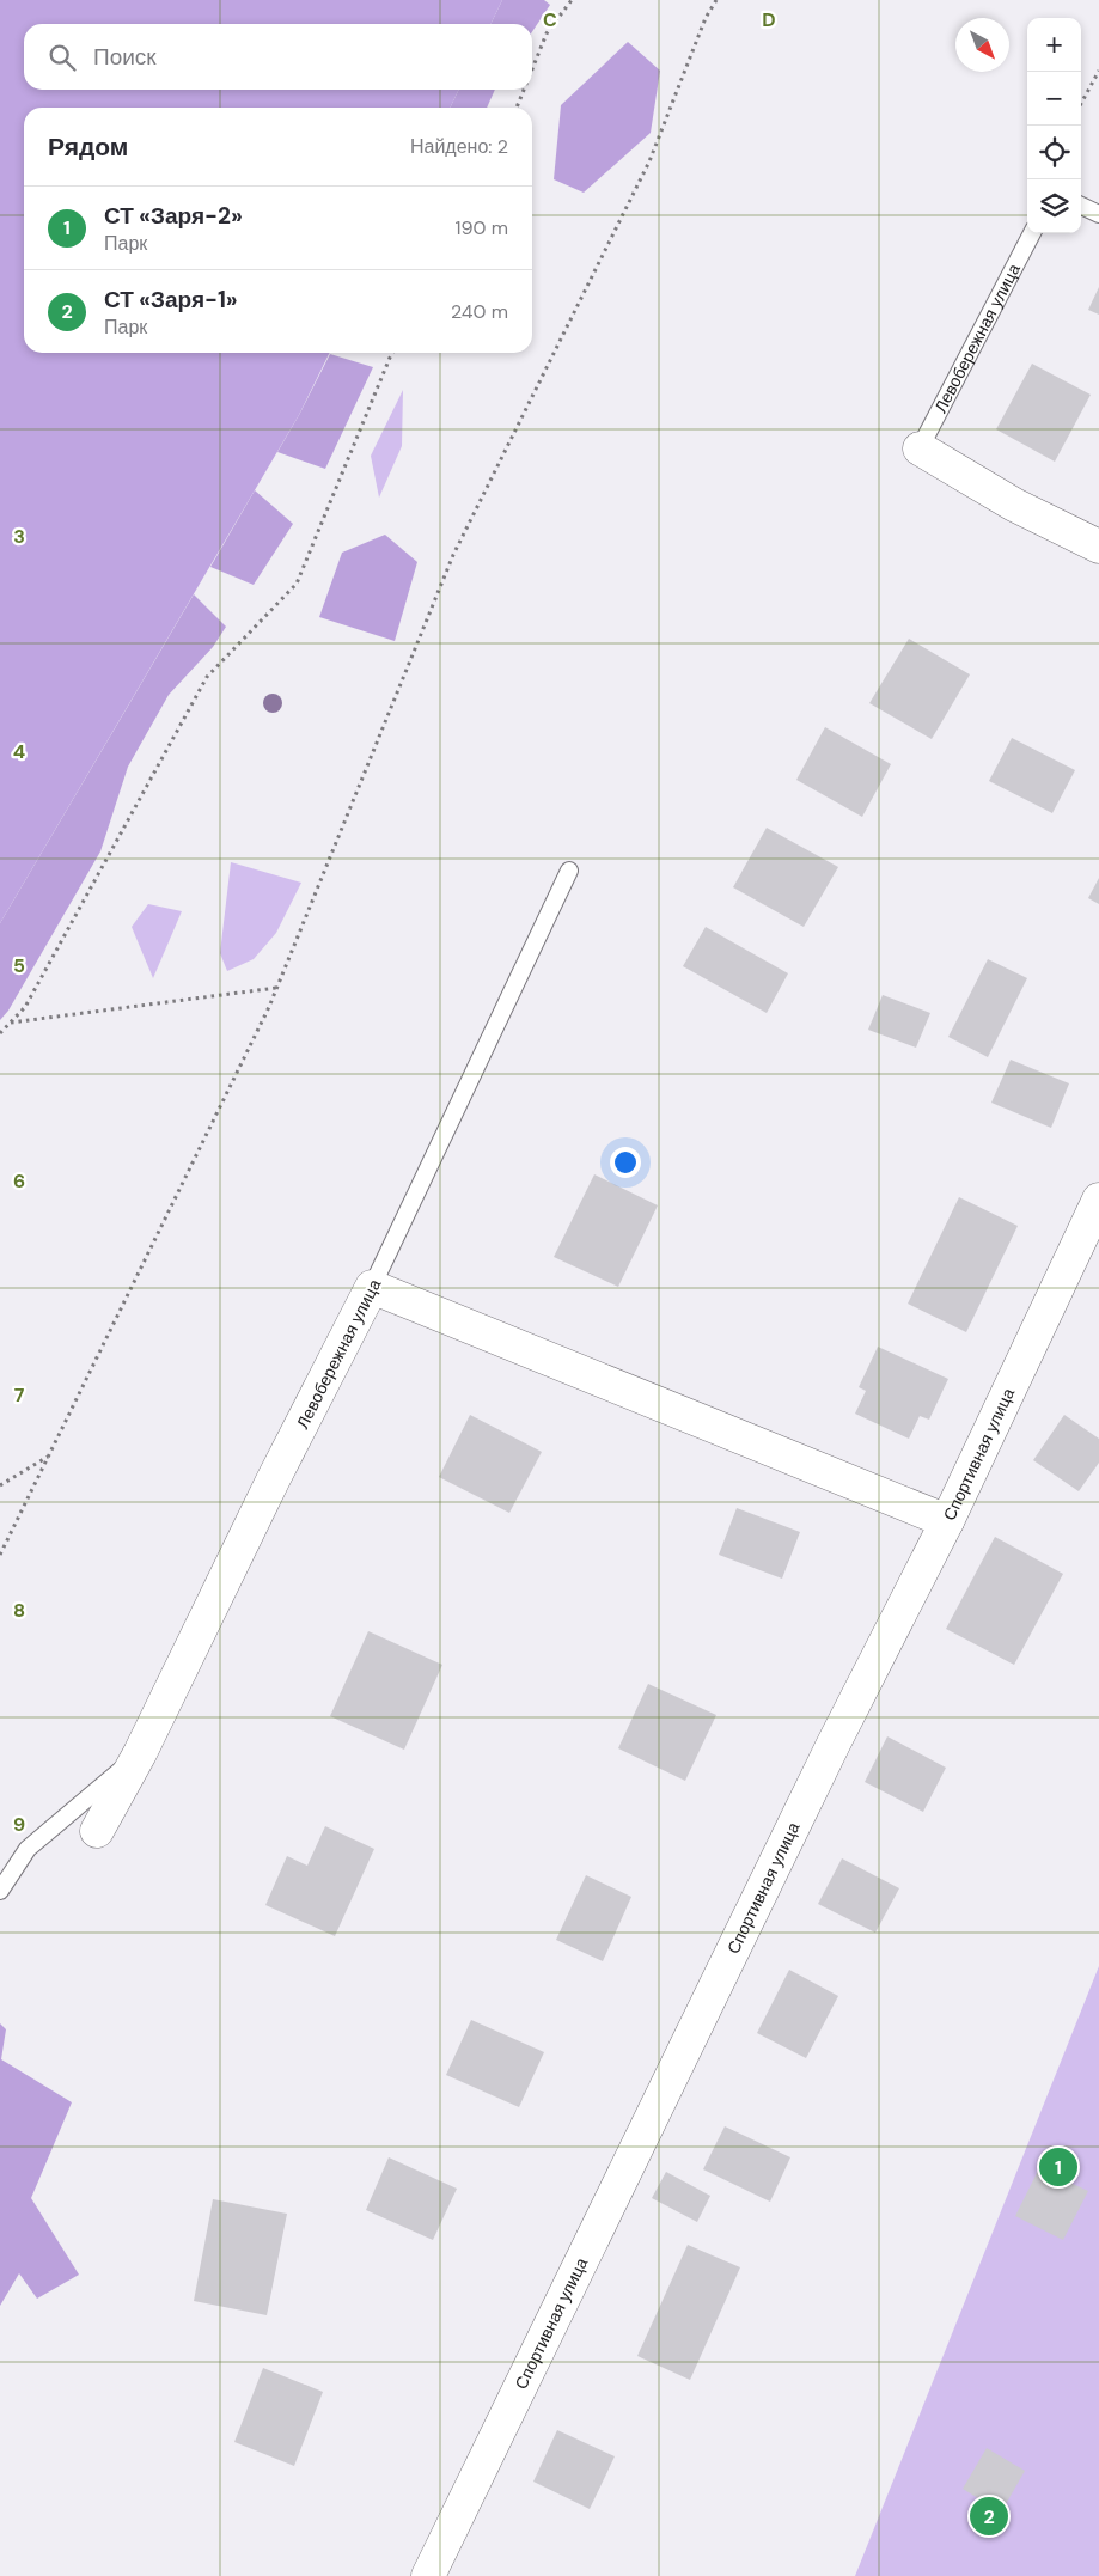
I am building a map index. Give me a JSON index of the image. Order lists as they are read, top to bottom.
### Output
{
  "streets": {
    "street": ["Левобережная улица", "Спортивная улица"]
  },
  "north": "bottom right",
  "page": {
    "map_buttons": ["+", "−"],
    "search": "Поиск",
    "heading": ["Рядом", "Найдено: 2"],
    "list": [
      {
        "mark": "1",
        "name": "СТ «Заря-2»",
        "note": "Парк",
        "value": "190 m"
      },
      {
        "mark": "2",
        "name": "СТ «Заря-1»",
        "note": "Парк",
        "value": "240 m"
      }
    ],
    "pins": ["1", "2"]
  },
  "grid": {
    "columns": ["C", "D"],
    "rows": [
      "3",
      "4",
      "5",
      "6",
      "7",
      "8",
      "9"
    ]
  }
}
